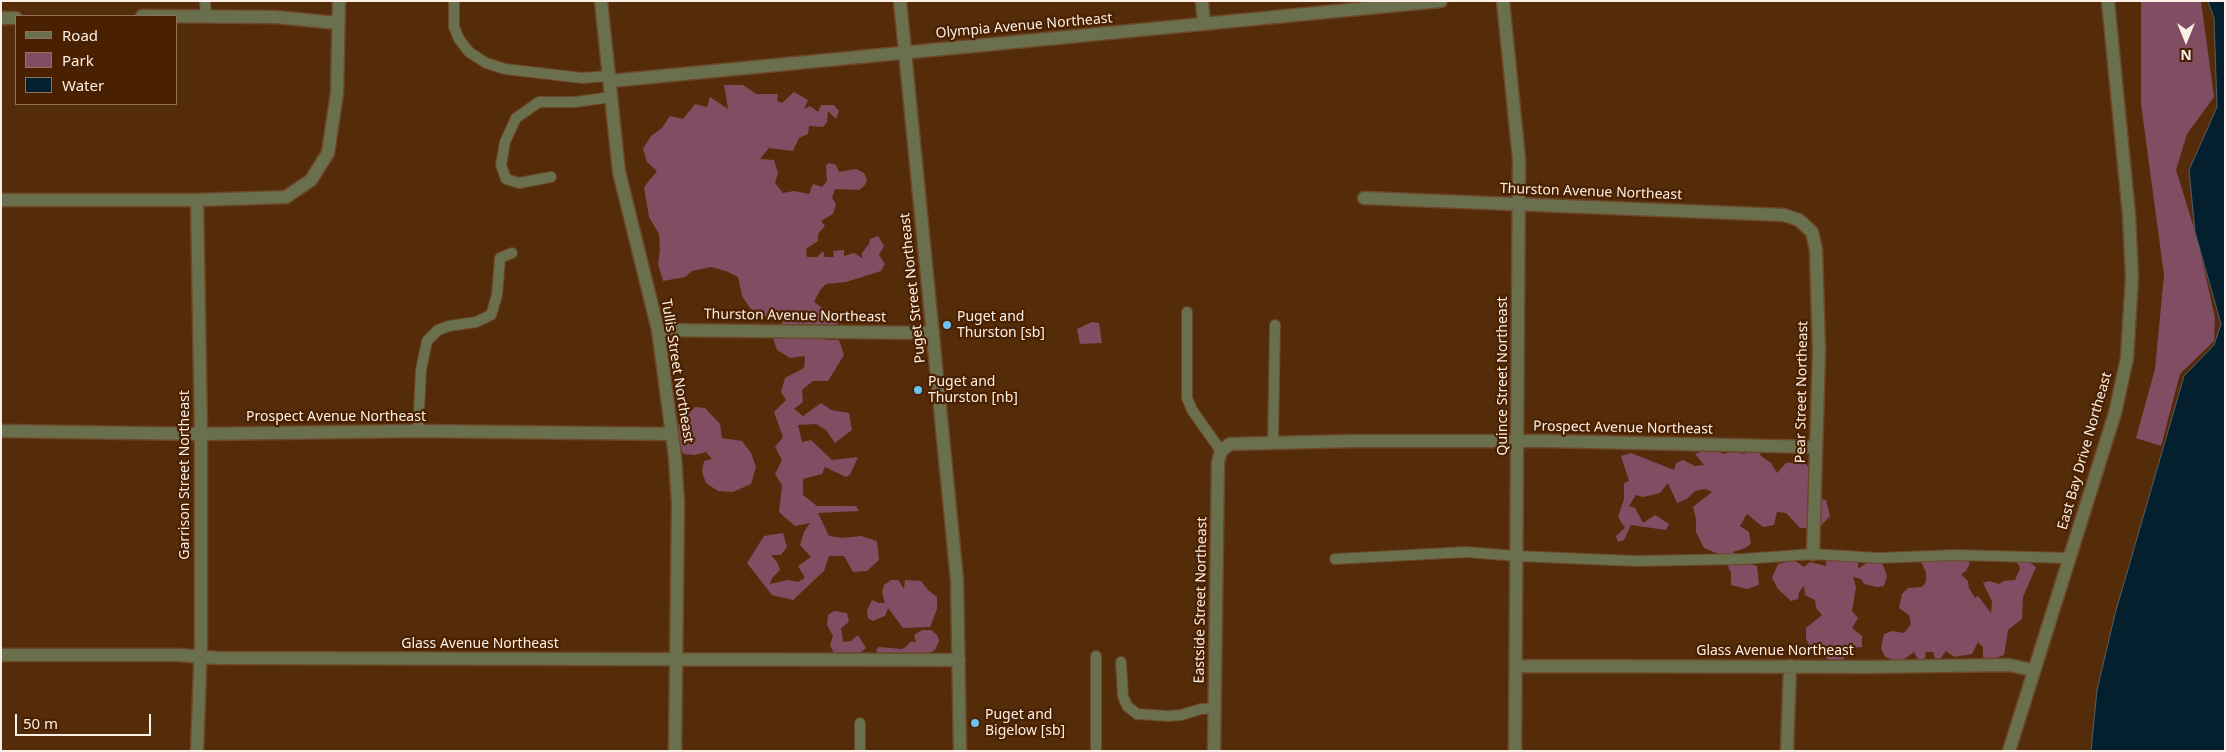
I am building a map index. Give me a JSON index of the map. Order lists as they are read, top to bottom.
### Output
{
  "streets": {
    "street": [
      "Olympia Avenue Northeast",
      "Thurston Avenue Northeast",
      "Puget Street Northeast",
      "Tullis Street Northeast",
      "Quince Street Northeast",
      "Pear Street Northeast",
      "Prospect Avenue Northeast",
      "East Bay Drive Northeast",
      "Garrison Street Northeast",
      "Eastside Street Northeast",
      "Glass Avenue Northeast"
    ]
  },
  "crossings": [
    ["Olympia Avenue Northeast", "Puget Street Northeast"],
    ["Olympia Avenue Northeast", "Tullis Street Northeast"],
    ["Thurston Avenue Northeast", "Puget Street Northeast"],
    ["Thurston Avenue Northeast", "Tullis Street Northeast"],
    ["Thurston Avenue Northeast", "Quince Street Northeast"],
    ["Thurston Avenue Northeast", "Pear Street Northeast"],
    ["Puget Street Northeast", "Glass Avenue Northeast"],
    ["Tullis Street Northeast", "Prospect Avenue Northeast"],
    ["Tullis Street Northeast", "Glass Avenue Northeast"],
    ["Quince Street Northeast", "Prospect Avenue Northeast"],
    ["Quince Street Northeast", "Glass Avenue Northeast"],
    ["Pear Street Northeast", "Prospect Avenue Northeast"],
    ["Prospect Avenue Northeast", "Garrison Street Northeast"],
    ["Prospect Avenue Northeast", "Eastside Street Northeast"],
    ["East Bay Drive Northeast", "Glass Avenue Northeast"],
    ["Garrison Street Northeast", "Glass Avenue Northeast"]
  ],
  "places": ["Puget and Thurston [sb]", "Puget and Thurston [nb]", "Puget and Bigelow [sb]"],
  "legend": ["Road", "Park", "Water"],
  "scale_bar": "50 m",
  "north": "bottom"
}
